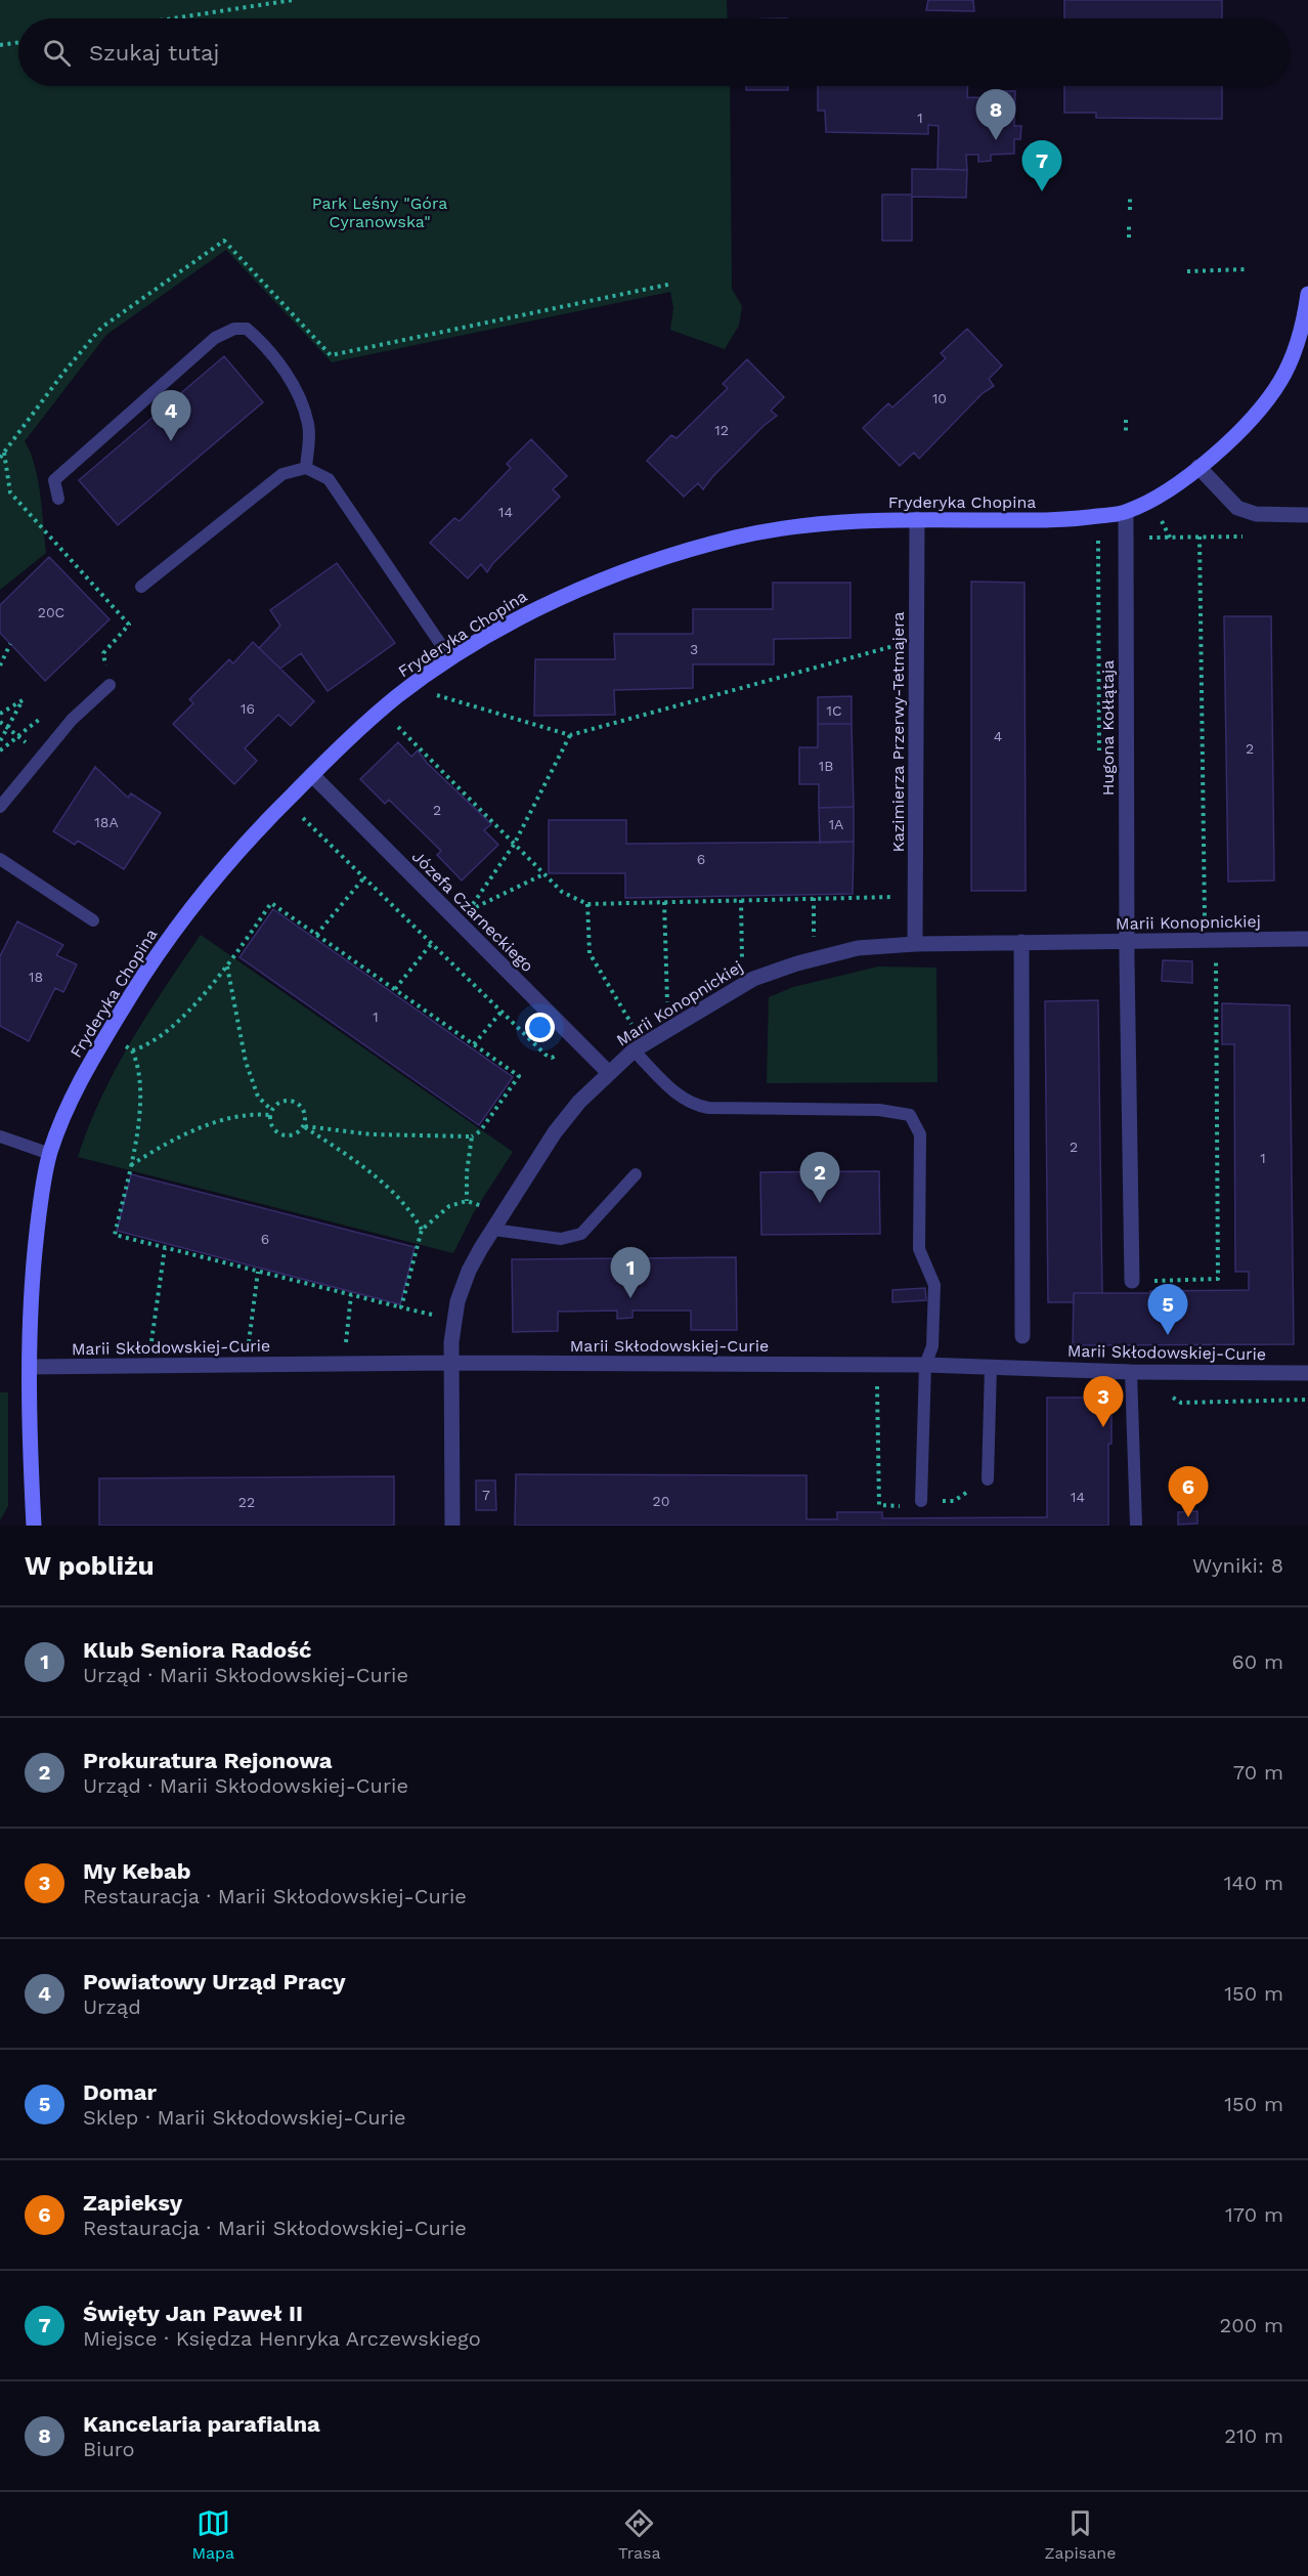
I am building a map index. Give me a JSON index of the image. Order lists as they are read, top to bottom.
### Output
{
  "streets": {
    "street": [
      "Fryderyka Chopina",
      "Hugona Kołłątaja",
      "Kazimierza Przerwy-Tetmajera",
      "Józefa Czarneckiego",
      "Marii Konopnickiej",
      "Marii Skłodowskiej-Curie"
    ]
  },
  "crossings": [
    ["Fryderyka Chopina", "Hugona Kołłątaja"],
    ["Fryderyka Chopina", "Kazimierza Przerwy-Tetmajera"],
    ["Fryderyka Chopina", "Józefa Czarneckiego"],
    ["Fryderyka Chopina", "Marii Skłodowskiej-Curie"],
    ["Hugona Kołłątaja", "Marii Konopnickiej"],
    ["Kazimierza Przerwy-Tetmajera", "Marii Konopnickiej"],
    ["Józefa Czarneckiego", "Marii Konopnickiej"],
    ["Marii Konopnickiej", "Marii Skłodowskiej-Curie"]
  ],
  "parks": ["Park Leśny \"Góra Cyranowska\""],
  "house_numbers": [
    "1",
    "10",
    "12",
    "14",
    "20C",
    "3",
    "16",
    "1C",
    "4",
    "2",
    "1B",
    "2",
    "18A",
    "1A",
    "6",
    "18",
    "1",
    "2",
    "1",
    "6",
    "7",
    "14",
    "20",
    "22"
  ],
  "page": {
    "search": "Szukaj tutaj",
    "pins": [
      "8",
      "7",
      "4",
      "2",
      "1",
      "5",
      "3",
      "6"
    ],
    "heading": ["W pobliżu", "Wyniki: 8"],
    "list": [
      {
        "mark": "1",
        "name": "Klub Seniora Radość",
        "note": "Urząd · Marii Skłodowskiej-Curie",
        "value": "60 m"
      },
      {
        "mark": "2",
        "name": "Prokuratura Rejonowa",
        "note": "Urząd · Marii Skłodowskiej-Curie",
        "value": "70 m"
      },
      {
        "mark": "3",
        "name": "My Kebab",
        "note": "Restauracja · Marii Skłodowskiej-Curie",
        "value": "140 m"
      },
      {
        "mark": "4",
        "name": "Powiatowy Urząd Pracy",
        "note": "Urząd",
        "value": "150 m"
      },
      {
        "mark": "5",
        "name": "Domar",
        "note": "Sklep · Marii Skłodowskiej-Curie",
        "value": "150 m"
      },
      {
        "mark": "6",
        "name": "Zapieksy",
        "note": "Restauracja · Marii Skłodowskiej-Curie",
        "value": "170 m"
      },
      {
        "mark": "7",
        "name": "Święty Jan Paweł II",
        "note": "Miejsce · Księdza Henryka Arczewskiego",
        "value": "200 m"
      },
      {
        "mark": "8",
        "name": "Kancelaria parafialna",
        "note": "Biuro",
        "value": "210 m"
      }
    ],
    "nav": ["Mapa", "Trasa", "Zapisane"]
  }
}
